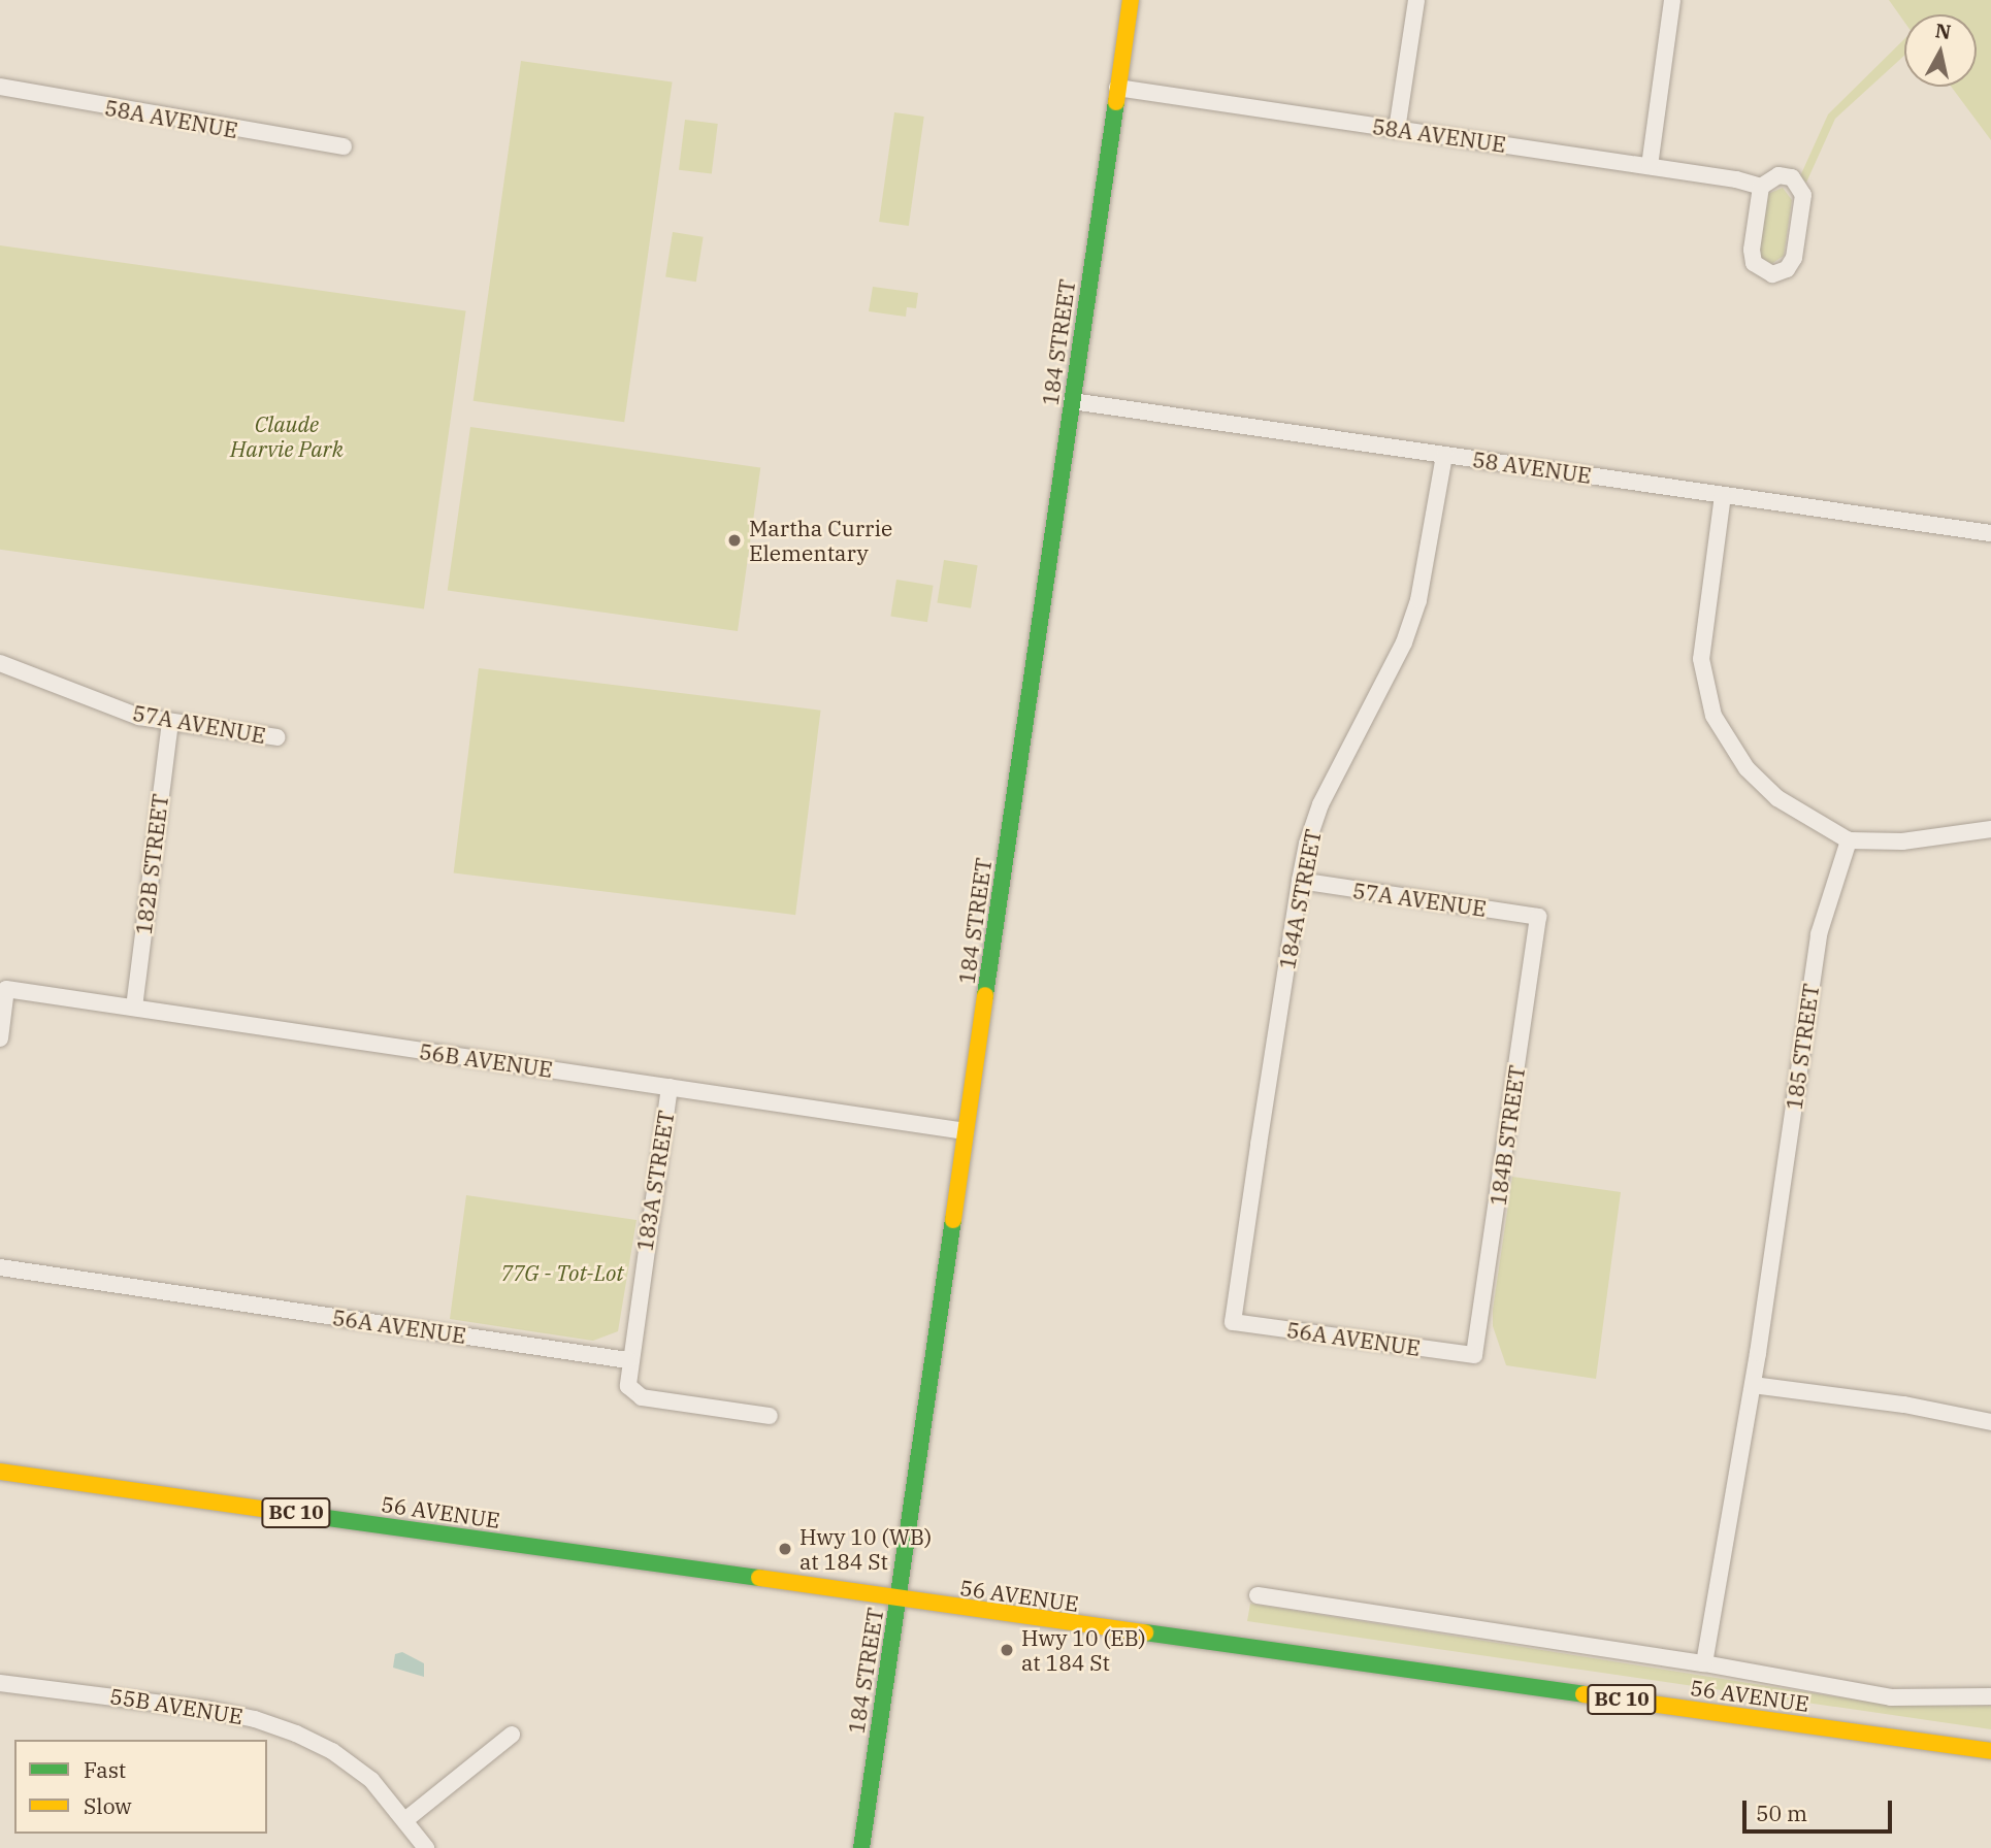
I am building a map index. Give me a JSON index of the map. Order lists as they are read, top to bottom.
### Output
{
  "streets": {
    "main road": ["184 STREET", "56 AVENUE", "BC 10"],
    "street": [
      "58A AVENUE",
      "58 AVENUE",
      "57A AVENUE",
      "182B STREET",
      "184A STREET",
      "185 STREET",
      "56B AVENUE",
      "184B STREET",
      "183A STREET",
      "56A AVENUE",
      "55B AVENUE"
    ]
  },
  "crossings": [
    ["58A AVENUE", "184 STREET"],
    ["184 STREET", "58 AVENUE"],
    ["184 STREET", "56B AVENUE"],
    ["184 STREET", "56 AVENUE"],
    ["58 AVENUE", "184A STREET"],
    ["57A AVENUE", "182B STREET"],
    ["57A AVENUE", "184A STREET"],
    ["57A AVENUE", "184B STREET"],
    ["182B STREET", "56B AVENUE"],
    ["184A STREET", "56A AVENUE"],
    ["185 STREET", "56 AVENUE"],
    ["56B AVENUE", "183A STREET"],
    ["184B STREET", "56A AVENUE"],
    ["183A STREET", "56A AVENUE"]
  ],
  "parks": ["Claude Harvie Park", "77G - Tot-Lot"],
  "places": ["Martha Currie Elementary", "Hwy 10 (WB) at 184 St", "Hwy 10 (EB) at 184 St"],
  "legend": ["Fast", "Slow"],
  "scale_bar": "50 m",
  "north": "top"
}
